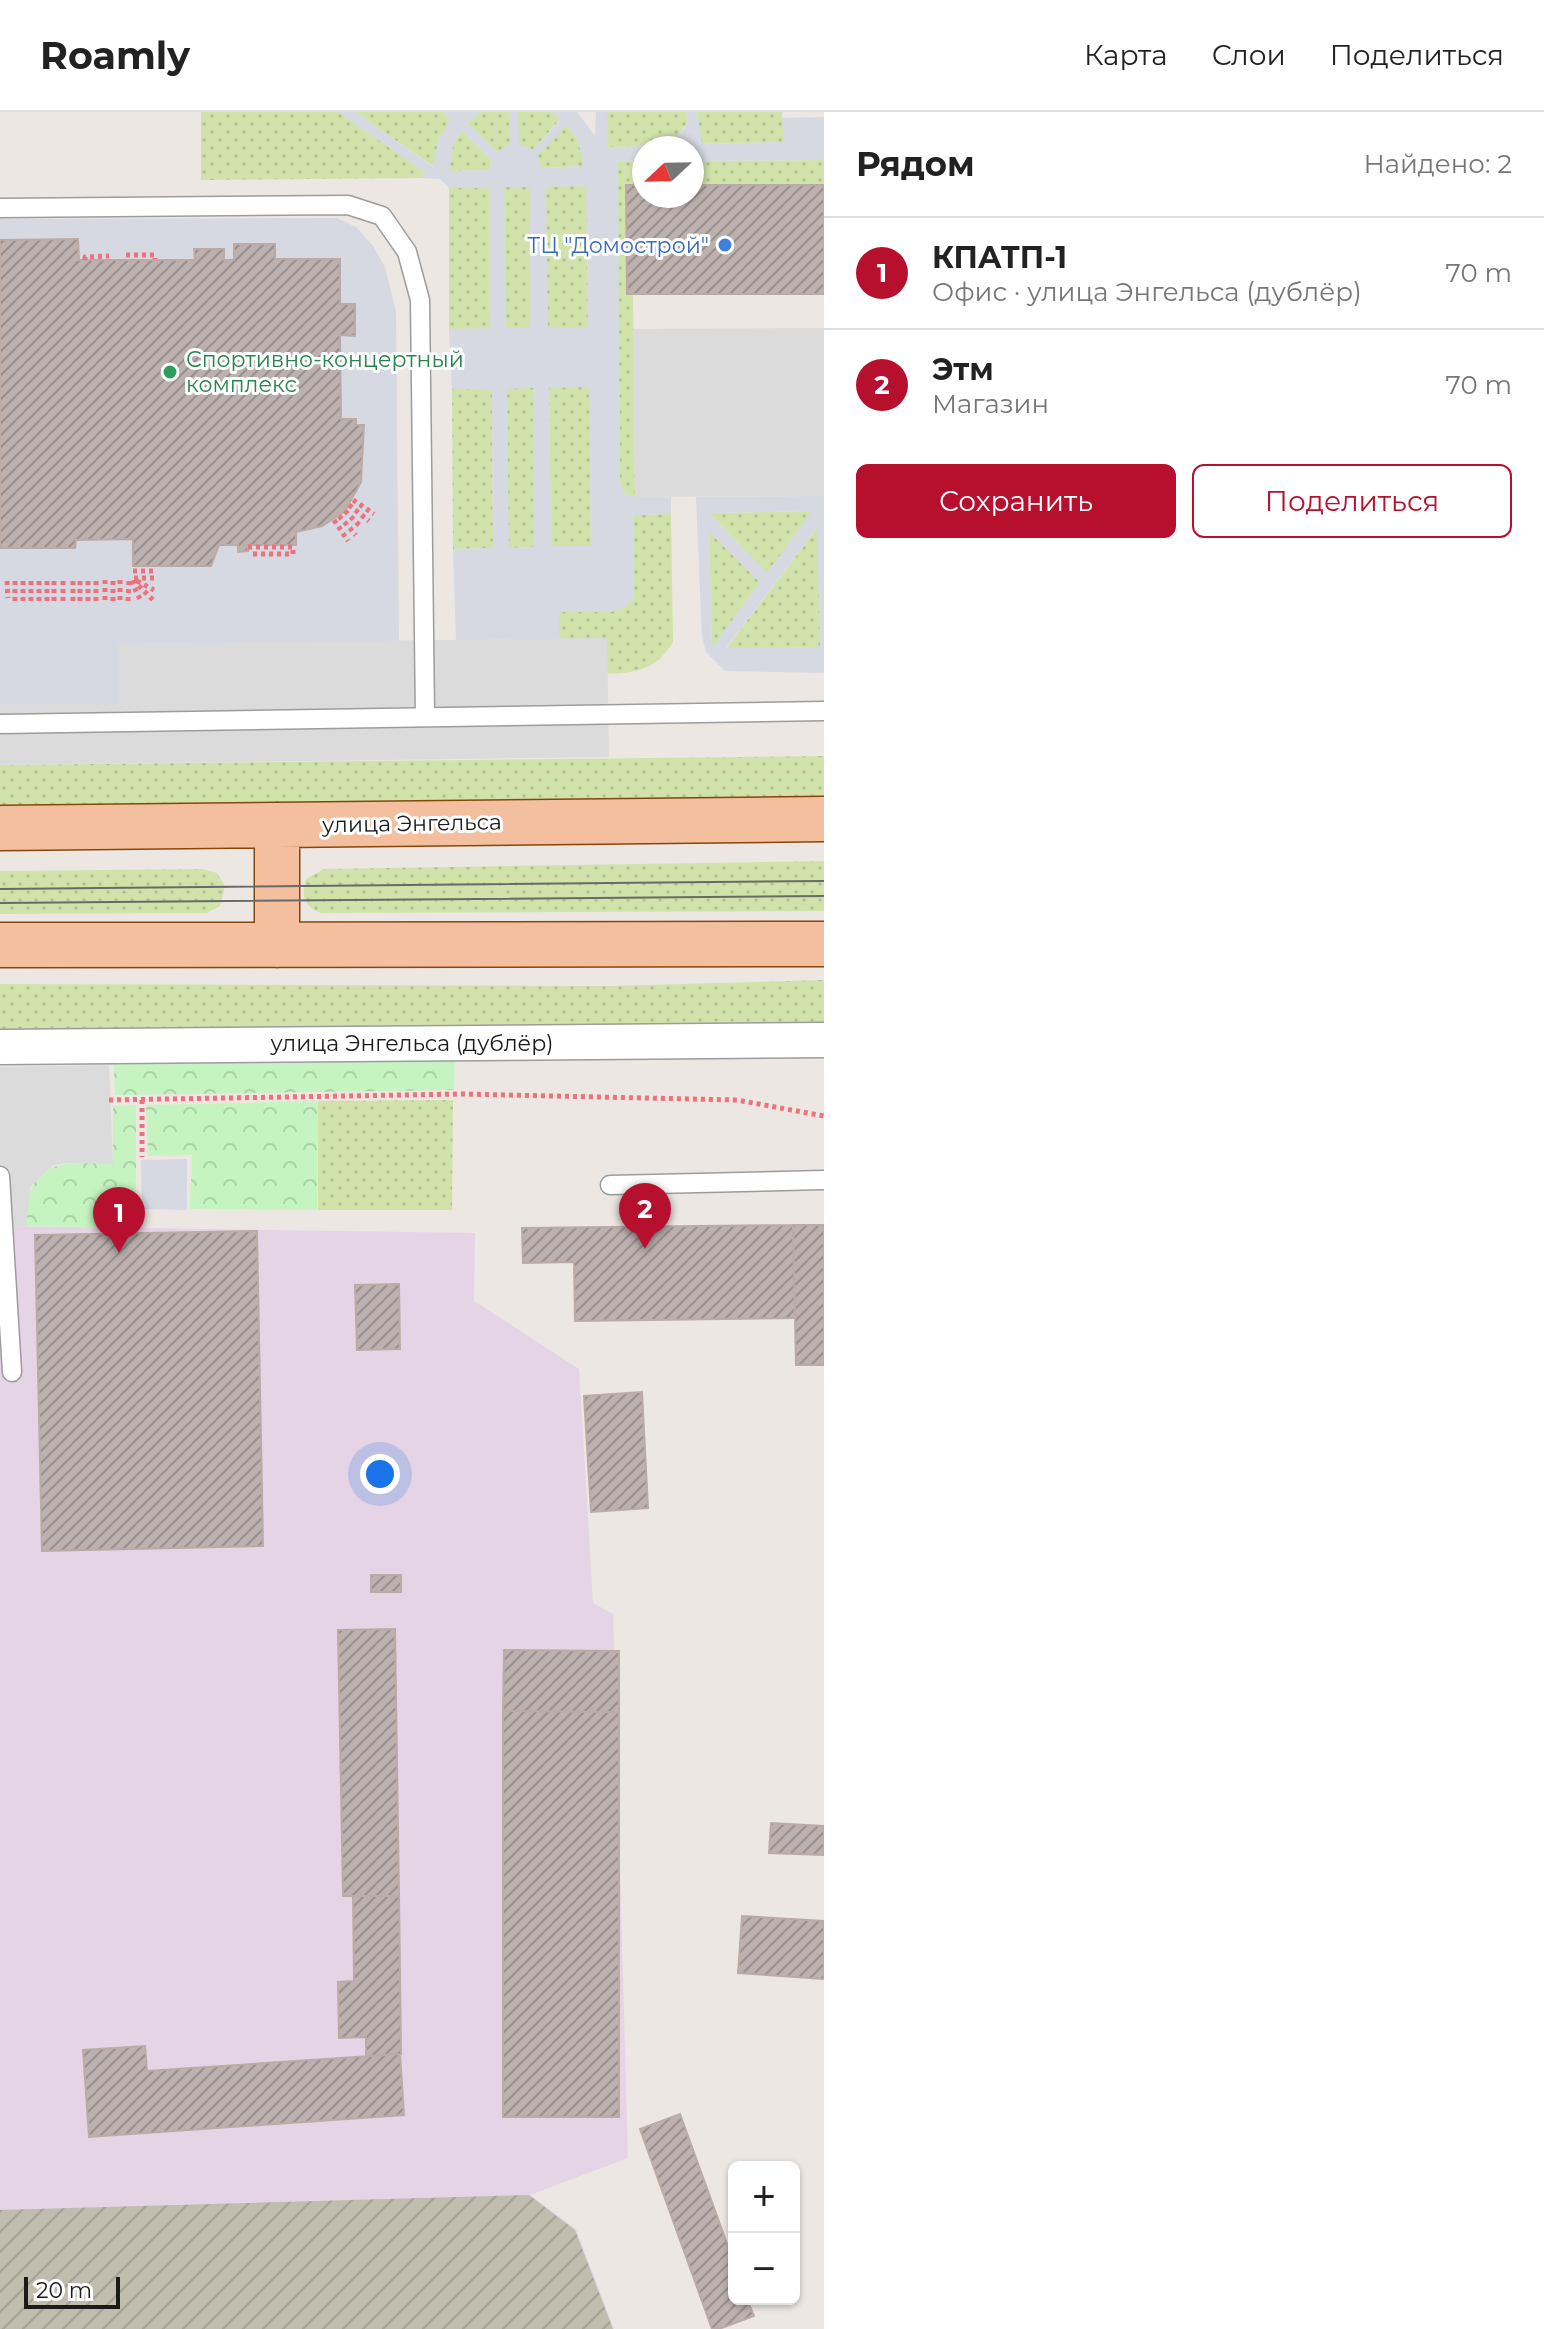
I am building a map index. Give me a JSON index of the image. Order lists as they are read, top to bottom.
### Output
{
  "streets": {
    "main road": ["улица Энгельса"],
    "street": ["улица Энгельса (дублёр)"]
  },
  "places": ["ТЦ \"Домострой\"", "Спортивно-концертный комплекс"],
  "scale_bar": "20 m",
  "north": "left",
  "page": {
    "header": "Roamly",
    "nav": ["Карта", "Слои", "Поделиться"],
    "heading": ["Рядом", "Найдено: 2"],
    "list": [
      {
        "mark": "1",
        "name": "КПАТП-1",
        "note": "Офис · улица Энгельса (дублёр)",
        "value": "70 m"
      },
      {
        "mark": "2",
        "name": "Этм",
        "note": "Магазин",
        "value": "70 m"
      }
    ],
    "buttons": ["Сохранить", "Поделиться"],
    "pins": ["2", "1"],
    "map_buttons": ["+", "−"],
    "scale": "20 m"
  }
}
